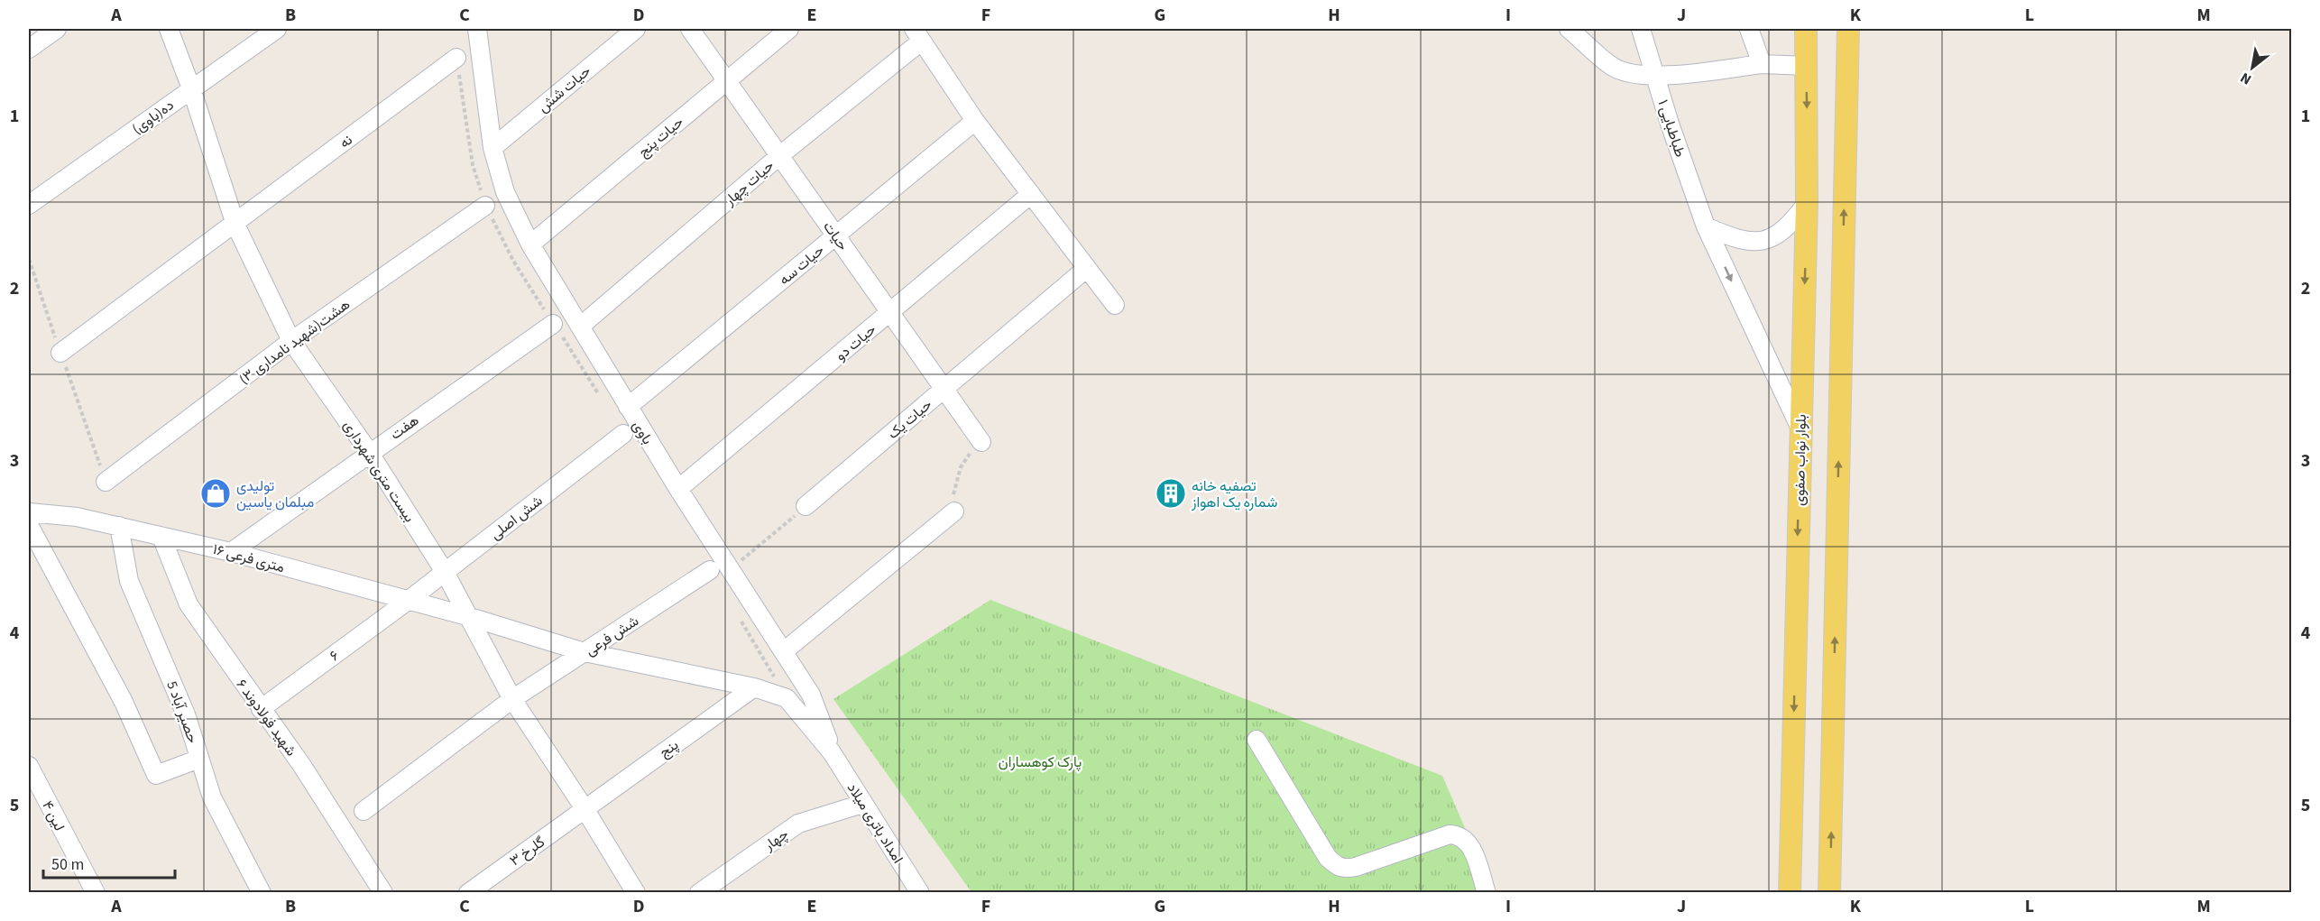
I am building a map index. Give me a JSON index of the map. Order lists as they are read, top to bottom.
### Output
{
  "streets": {
    "main road": ["بلوار نواب صفوی"],
    "street": [
      "حیات شش",
      "ده(باوی)",
      "طباطبایی ۱",
      "حیات پنج",
      "نه",
      "حیات چهار",
      "حیات",
      "حیات سه",
      "هشت(شهید نامداری ۳)",
      "حیات دو",
      "حیات یک",
      "هفت",
      "باوی",
      "بیست متری شهرداری",
      "شش اصلی",
      "۱۶ متری فرعی",
      "شش فرعی",
      "۶",
      "حصیر آباد 5",
      "شهید فولادوند ۶",
      "پنج",
      "لین ۴",
      "امداد باتری میلاد",
      "چهار",
      "گلرخ ۳"
    ]
  },
  "crossings": [
    ["حیات شش", "باوی"],
    ["ده(باوی)", "بیست متری شهرداری"],
    ["طباطبایی ۱", "بلوار نواب صفوی"],
    ["حیات پنج", "حیات"],
    ["حیات پنج", "باوی"],
    ["نه", "بیست متری شهرداری"],
    ["حیات چهار", "حیات"],
    ["حیات چهار", "باوی"],
    ["حیات", "حیات سه"],
    ["حیات", "حیات دو"],
    ["حیات", "حیات یک"],
    ["حیات سه", "باوی"],
    ["هشت(شهید نامداری ۳)", "بیست متری شهرداری"],
    ["حیات دو", "باوی"],
    ["هفت", "بیست متری شهرداری"],
    ["هفت", "۱۶ متری فرعی"],
    ["باوی", "۱۶ متری فرعی"],
    ["باوی", "امداد باتری میلاد"],
    ["بیست متری شهرداری", "شش اصلی"],
    ["بیست متری شهرداری", "۱۶ متری فرعی"],
    ["بیست متری شهرداری", "شش فرعی"],
    ["بیست متری شهرداری", "پنج"],
    ["بیست متری شهرداری", "گلرخ ۳"],
    ["شش اصلی", "۱۶ متری فرعی"],
    ["شش اصلی", "۶"],
    ["۱۶ متری فرعی", "شش فرعی"],
    ["۱۶ متری فرعی", "۶"],
    ["۱۶ متری فرعی", "حصیر آباد 5"],
    ["۱۶ متری فرعی", "شهید فولادوند ۶"],
    ["۱۶ متری فرعی", "پنج"],
    ["۱۶ متری فرعی", "امداد باتری میلاد"],
    ["۶", "شهید فولادوند ۶"],
    ["پنج", "گلرخ ۳"],
    ["امداد باتری میلاد", "چهار"]
  ],
  "one_way": ["طباطبایی ۱"],
  "parks": ["پارک کوهساران"],
  "places": {
    "shop": ["تولیدی مبلمان یاسین"],
    "building": ["تصفیه خانه شماره یک اهواز"]
  },
  "scale_bar": "50 m",
  "north": "bottom left",
  "grid": {
    "columns": [
      "A",
      "B",
      "C",
      "D",
      "E",
      "F",
      "G",
      "H",
      "I",
      "J",
      "K",
      "L",
      "M"
    ],
    "rows": [
      "1",
      "2",
      "3",
      "4",
      "5"
    ]
  }
}
